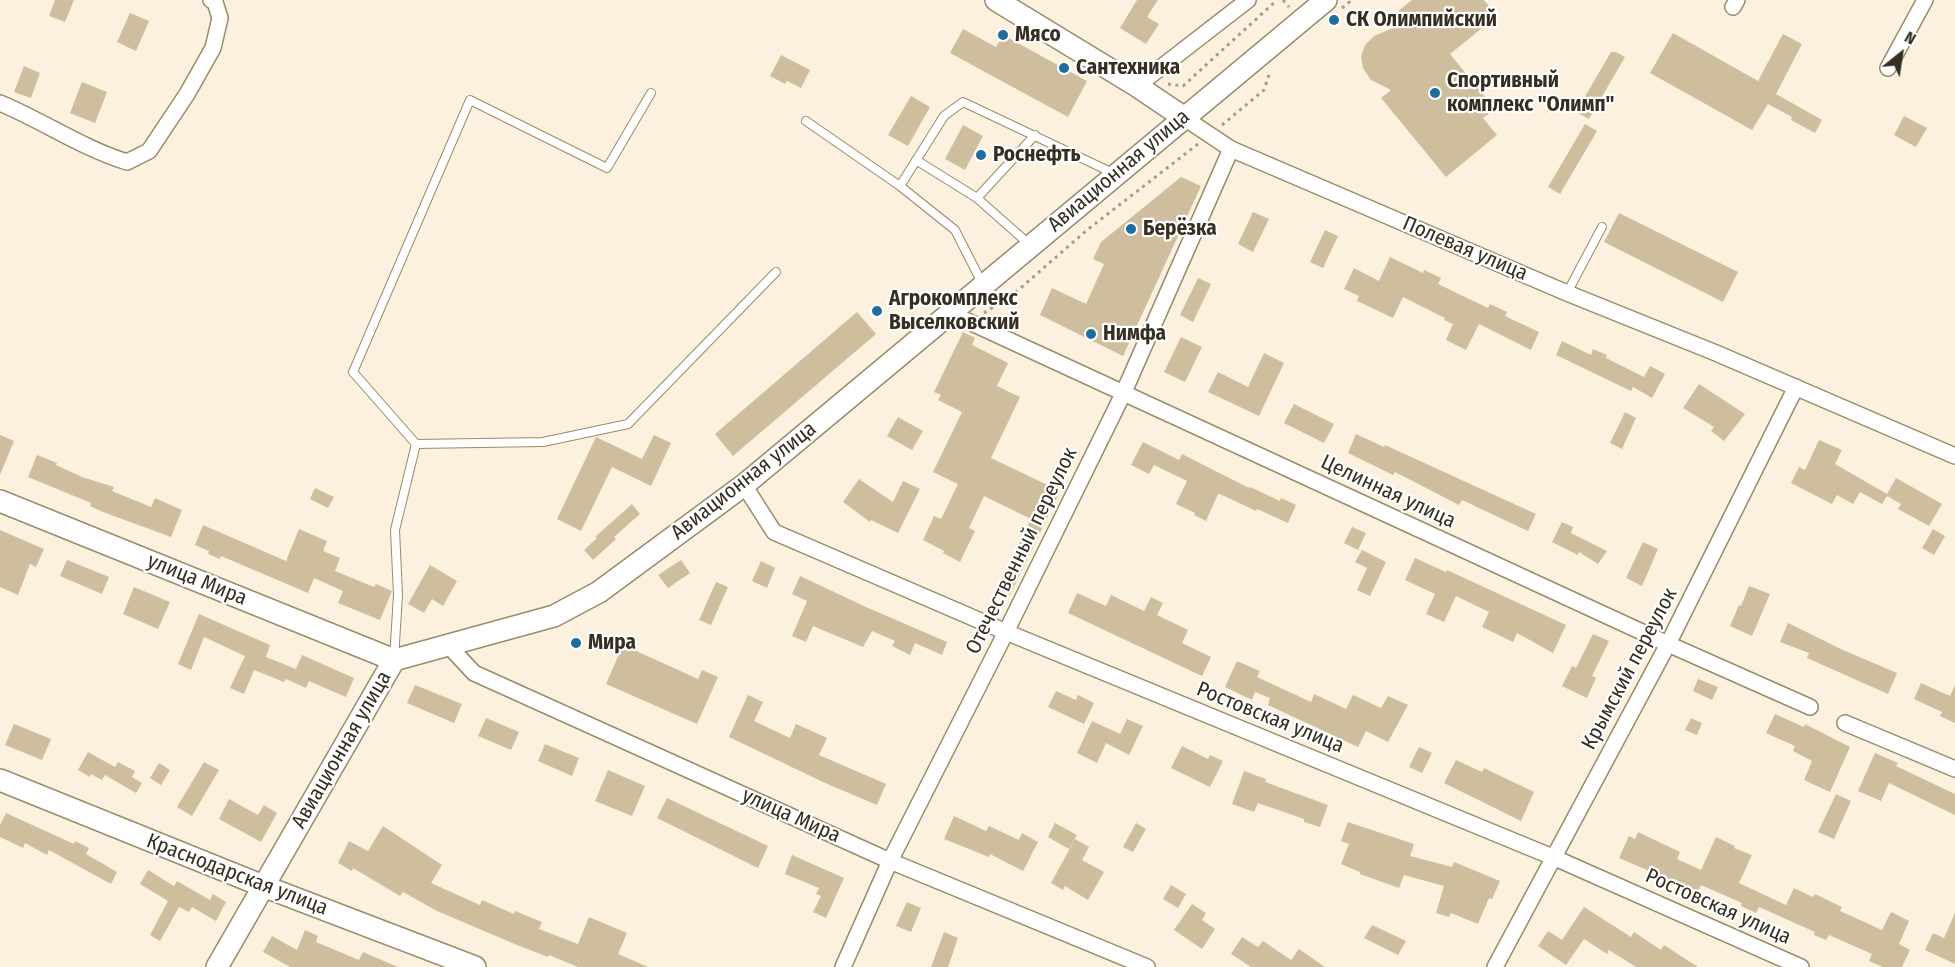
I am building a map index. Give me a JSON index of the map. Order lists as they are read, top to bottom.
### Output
{
  "streets": {
    "main road": [
      "Авиационная улица",
      "Полевая улица",
      "улица Мира",
      "Краснодарская улица"
    ],
    "street": [
      "Целинная улица",
      "Отечественный переулок",
      "Крымский переулок",
      "Ростовская улица"
    ]
  },
  "crossings": [
    ["Авиационная улица", "Полевая улица"],
    ["Авиационная улица", "Целинная улица"],
    ["Авиационная улица", "улица Мира"],
    ["Авиационная улица", "Ростовская улица"],
    ["Авиационная улица", "Краснодарская улица"],
    ["Полевая улица", "Отечественный переулок"],
    ["Полевая улица", "Крымский переулок"],
    ["Целинная улица", "Отечественный переулок"],
    ["Целинная улица", "Крымский переулок"],
    ["Отечественный переулок", "улица Мира"],
    ["Отечественный переулок", "Ростовская улица"],
    ["Крымский переулок", "Ростовская улица"]
  ],
  "places": [
    "СК Олимпийский",
    "Мясо",
    "Сантехника",
    "Спортивный комплекс \"Олимп\"",
    "Роснефть",
    "Берёзка",
    "Агрокомплекс Выселковский",
    "Нимфа",
    "Мира"
  ],
  "north": "top right"
}
